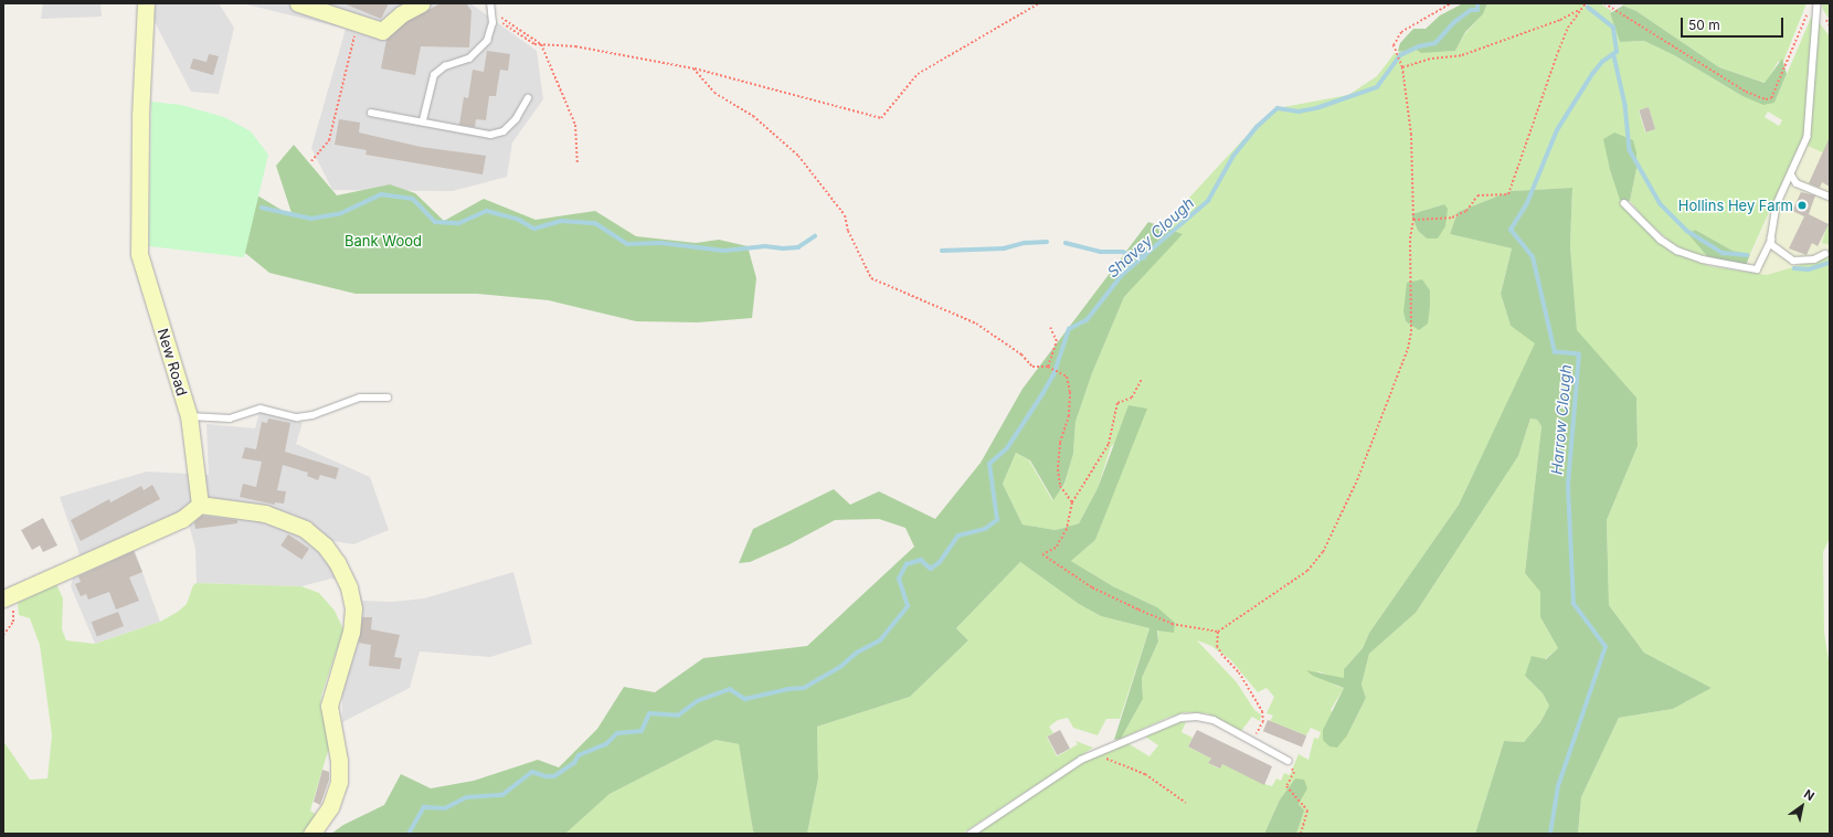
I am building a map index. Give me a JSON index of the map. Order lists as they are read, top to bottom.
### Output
{
  "streets": {
    "street": ["New Road"]
  },
  "water": ["Shavey Clough", "Harrow Clough"],
  "parks": ["Bank Wood"],
  "places": ["Hollins Hey Farm"],
  "scale_bar": "50 m",
  "north": "top right"
}
